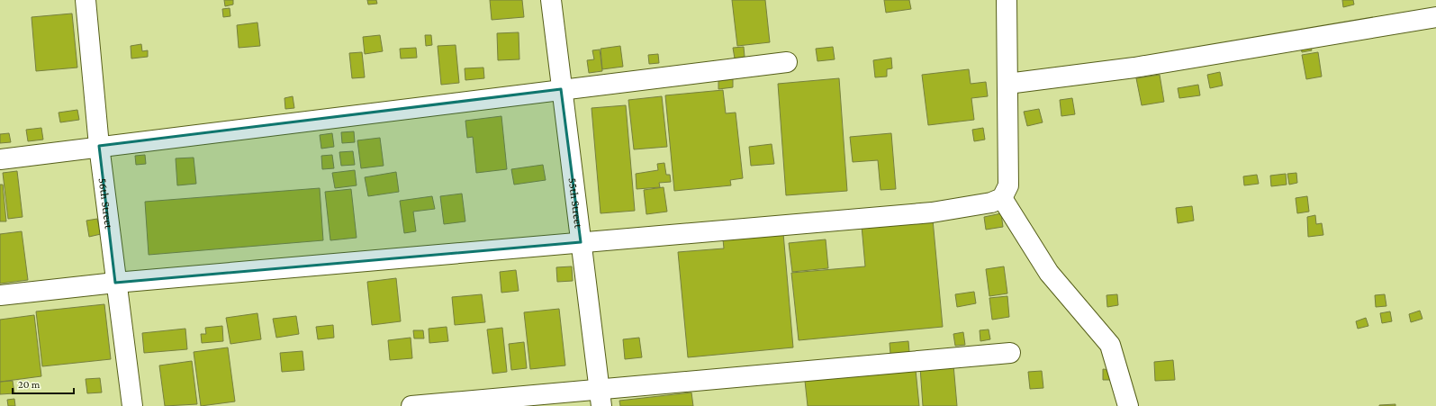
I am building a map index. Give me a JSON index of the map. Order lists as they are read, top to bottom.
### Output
{
  "streets": {
    "street": ["56th Street", "55th Street"]
  },
  "scale_bar": "20 m"
}
